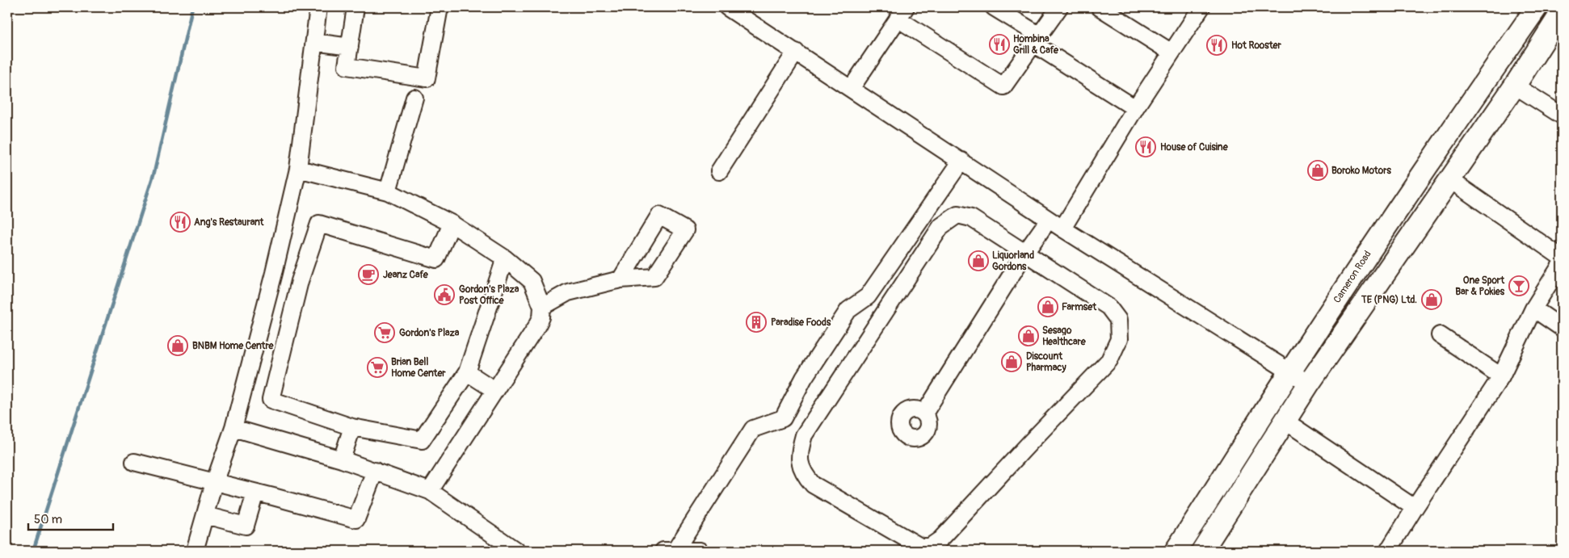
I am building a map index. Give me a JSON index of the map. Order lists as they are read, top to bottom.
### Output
{
  "streets": {
    "main road": ["Cameron Road"]
  },
  "places": {
    "restaurant": [
      "Hombina Grill & Cafe",
      "Hot Rooster",
      "House of Cuisine",
      "Ang's Restaurant"
    ],
    "shop": [
      "Boroko Motors",
      "Liquorland Gordons",
      "TE (PNG) Ltd.",
      "Farmset",
      "Sesago Healthcare",
      "BNBM Home Centre",
      "Discount Pharmacy"
    ],
    "cafe": ["Jeanz Cafe"],
    "bar": ["One Sport Bar & Pokies"],
    "public building": ["Gordon's Plaza Post Office"],
    "building": ["Paradise Foods"],
    "supermarket": ["Gordon's Plaza", "Brian Bell Home Center"]
  },
  "scale_bar": "50 m"
}
